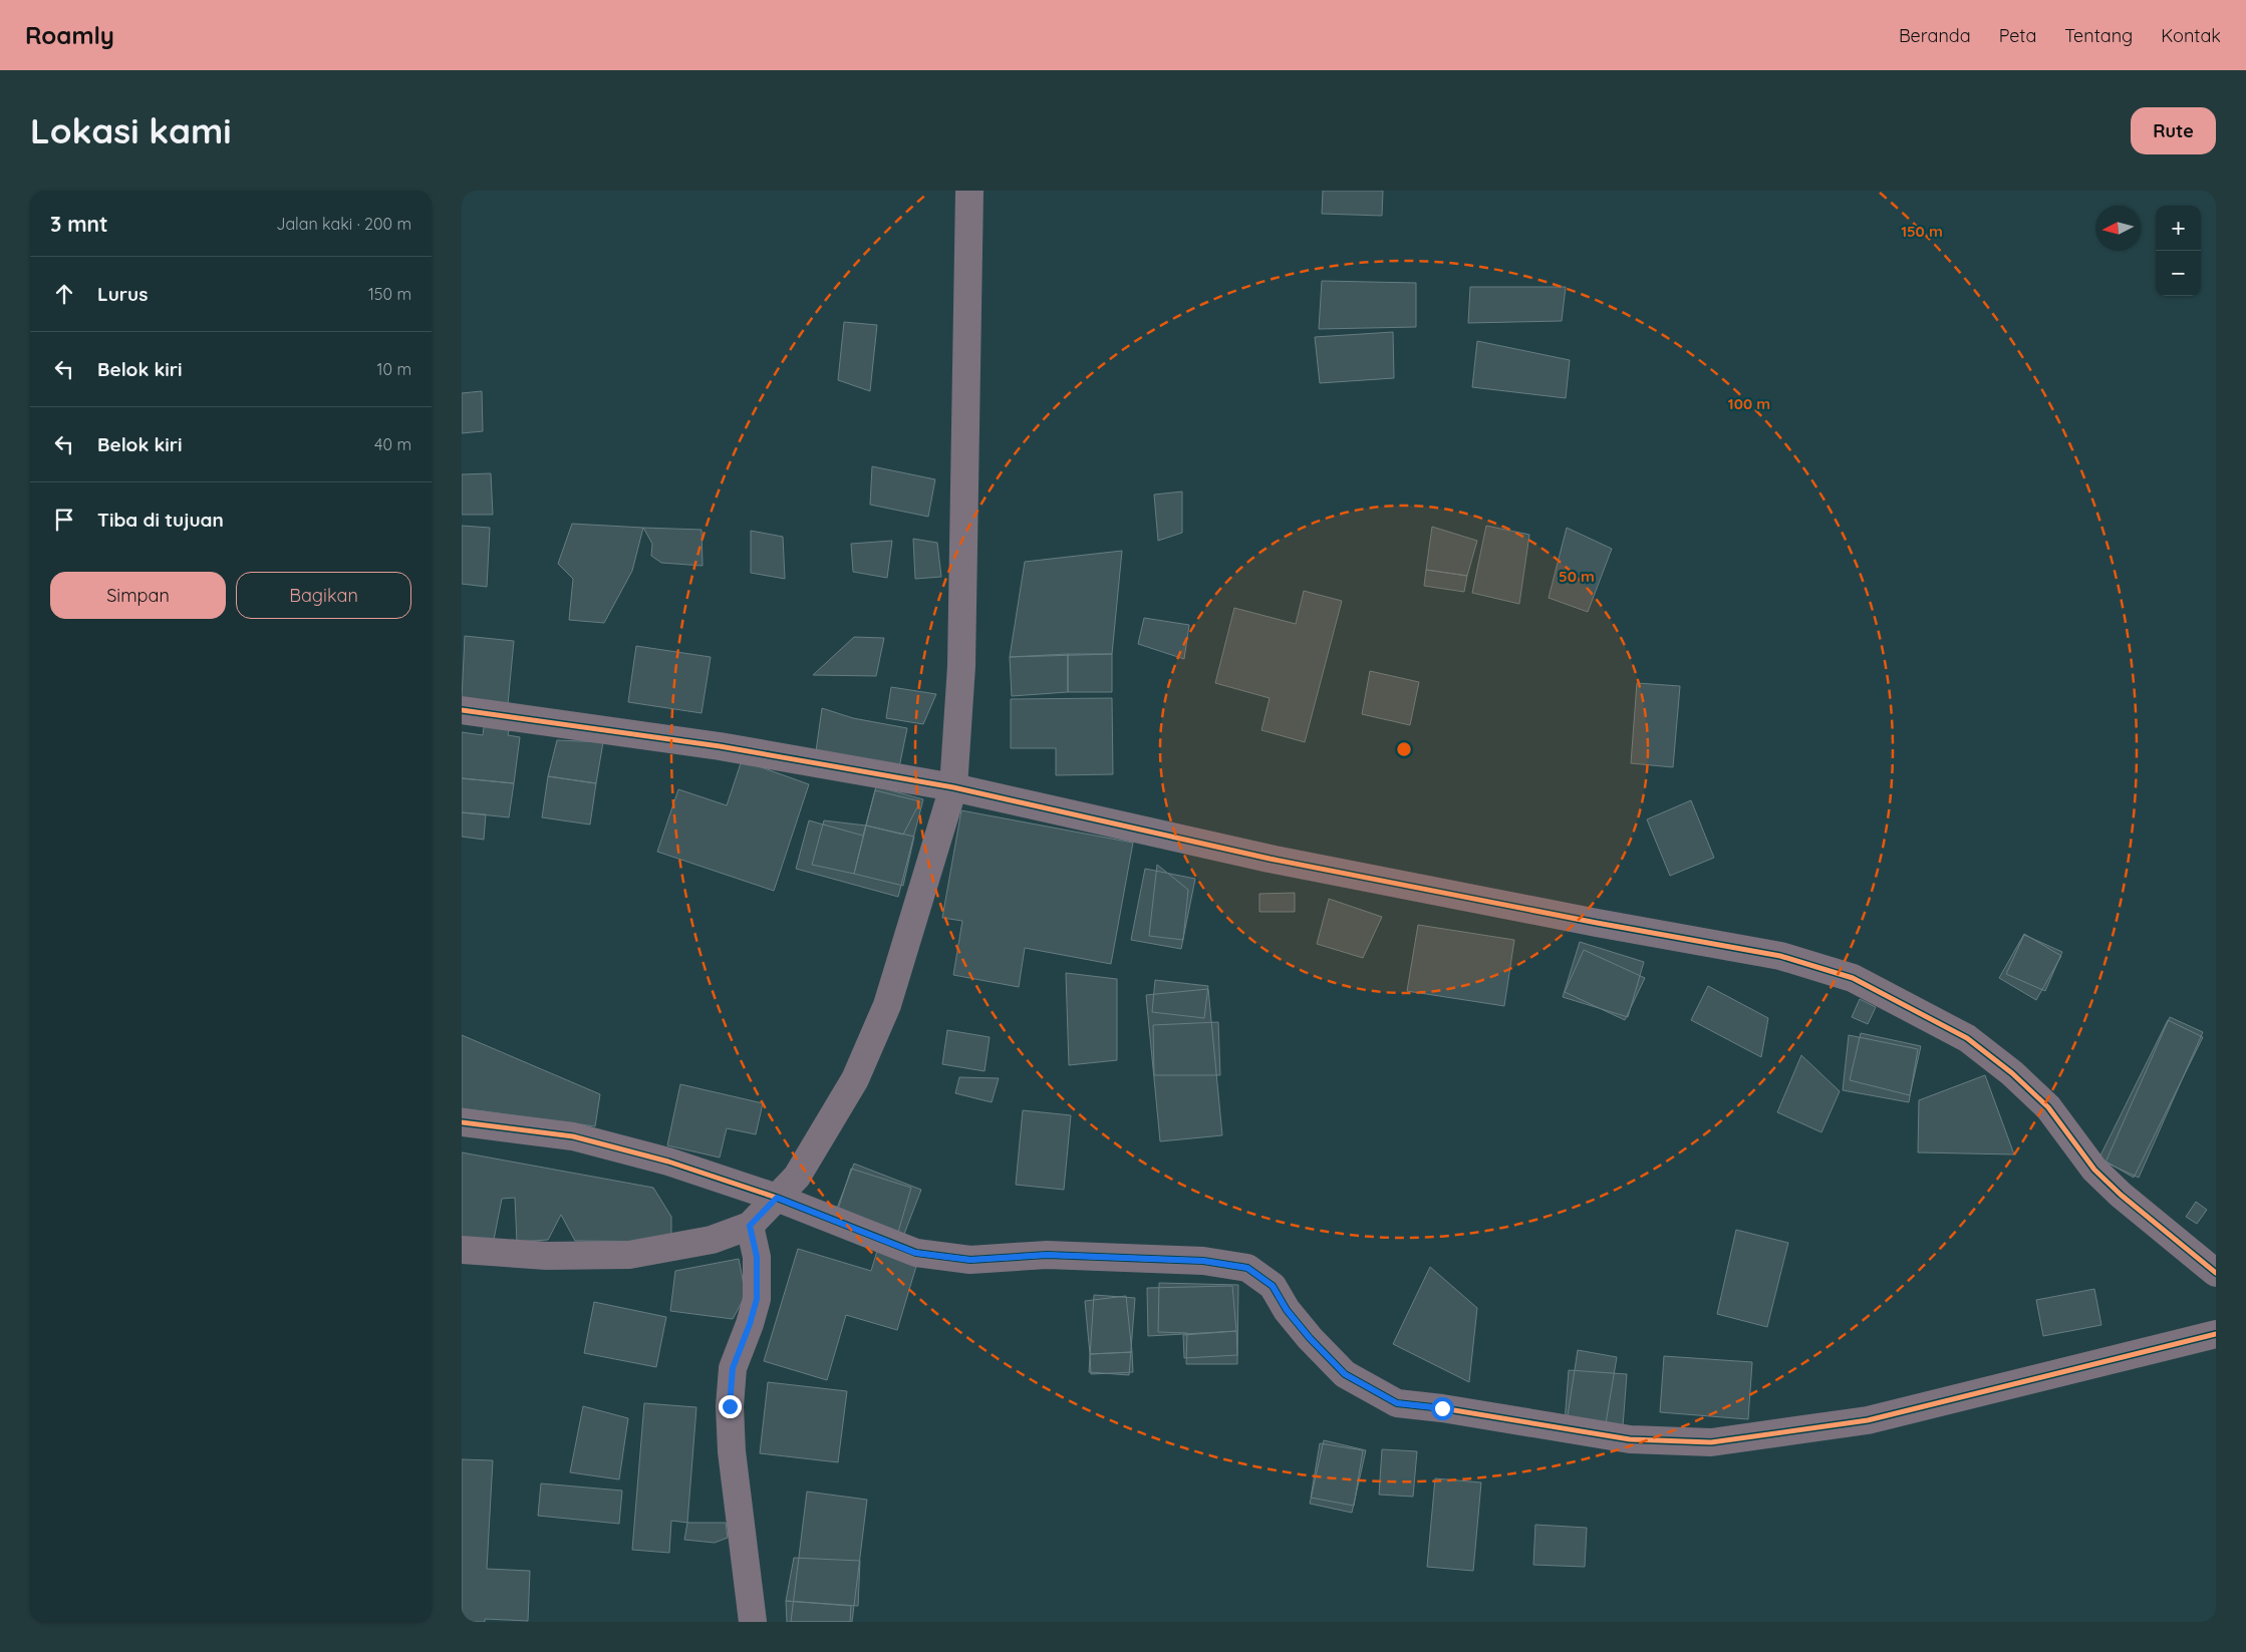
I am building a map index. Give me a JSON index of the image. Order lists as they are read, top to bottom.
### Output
{
  "north": "left",
  "page": {
    "header": "Roamly",
    "nav": [
      "Beranda",
      "Peta",
      "Tentang",
      "Kontak"
    ],
    "buttons": [
      "Rute",
      ["Simpan", "Bagikan"]
    ],
    "title": "Lokasi kami",
    "heading": ["3 mnt", "Jalan kaki · 200 m"],
    "map_buttons": ["+", "−"],
    "list": [
      ["Lurus", "150 m"],
      ["Belok kiri", "10 m"],
      ["Belok kiri", "40 m"],
      "Tiba di tujuan"
    ]
  },
  "rings": ["150 m", "100 m", "50 m"]
}
